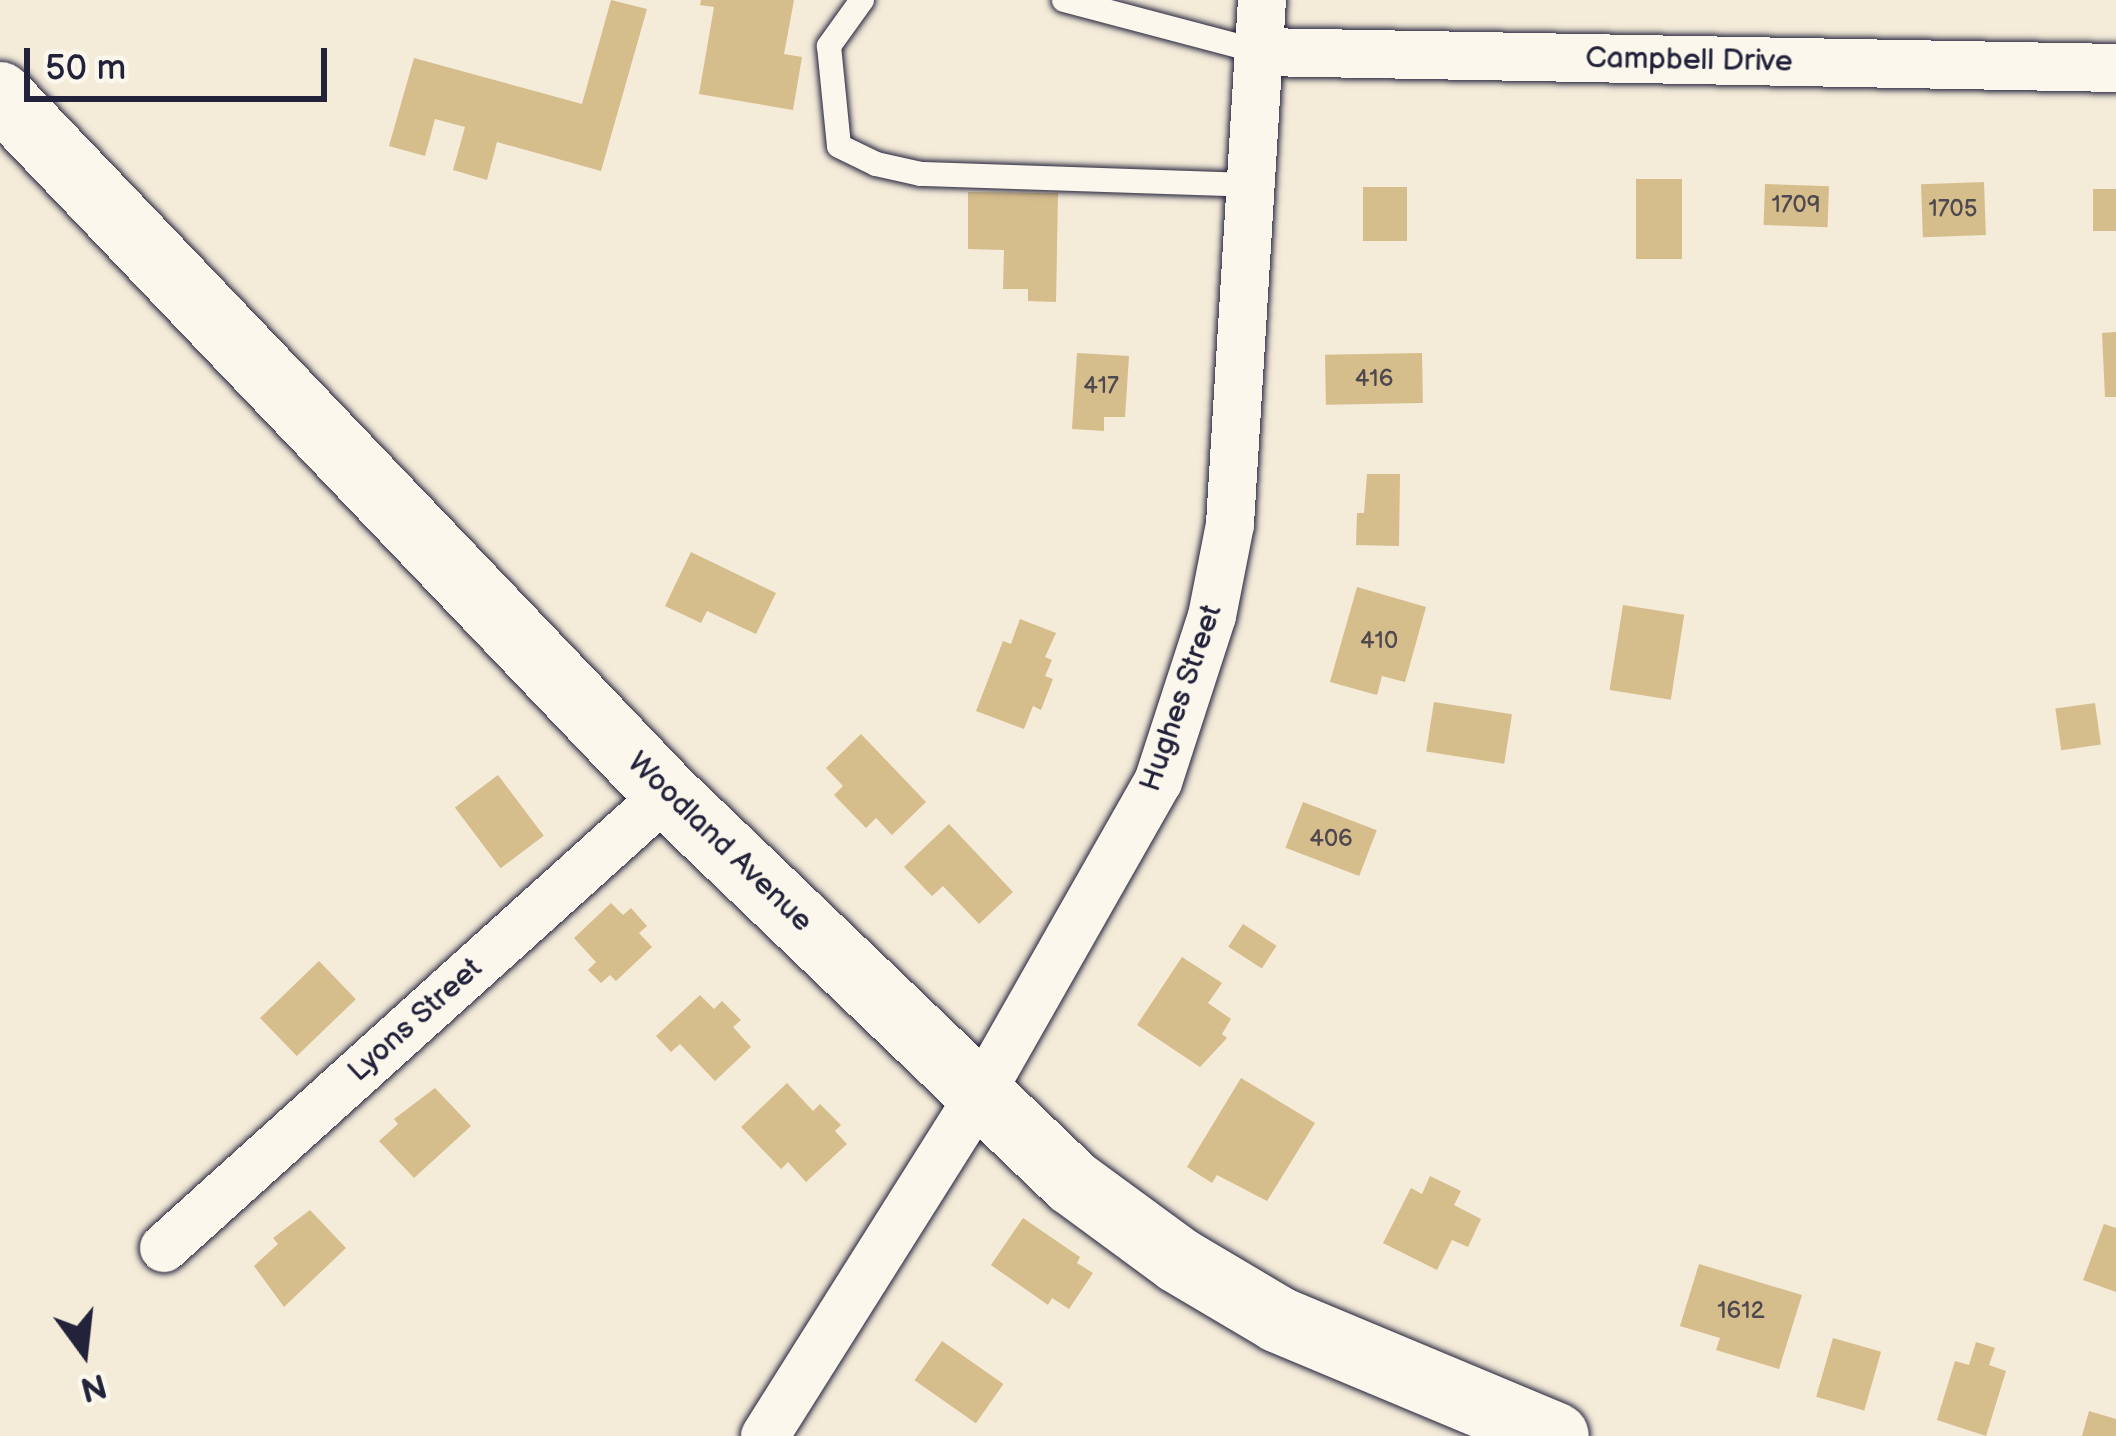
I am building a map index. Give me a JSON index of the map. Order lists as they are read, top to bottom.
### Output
{
  "streets": {
    "street": [
      "Campbell Drive",
      "Hughes Street",
      "Woodland Avenue",
      "Lyons Street"
    ]
  },
  "crossings": [
    ["Campbell Drive", "Hughes Street"],
    ["Hughes Street", "Woodland Avenue"],
    ["Woodland Avenue", "Lyons Street"]
  ],
  "house_numbers": [
    "1709",
    "1705",
    "416",
    "417",
    "410",
    "406",
    "1612"
  ],
  "scale_bar": "50 m",
  "north": "bottom"
}
